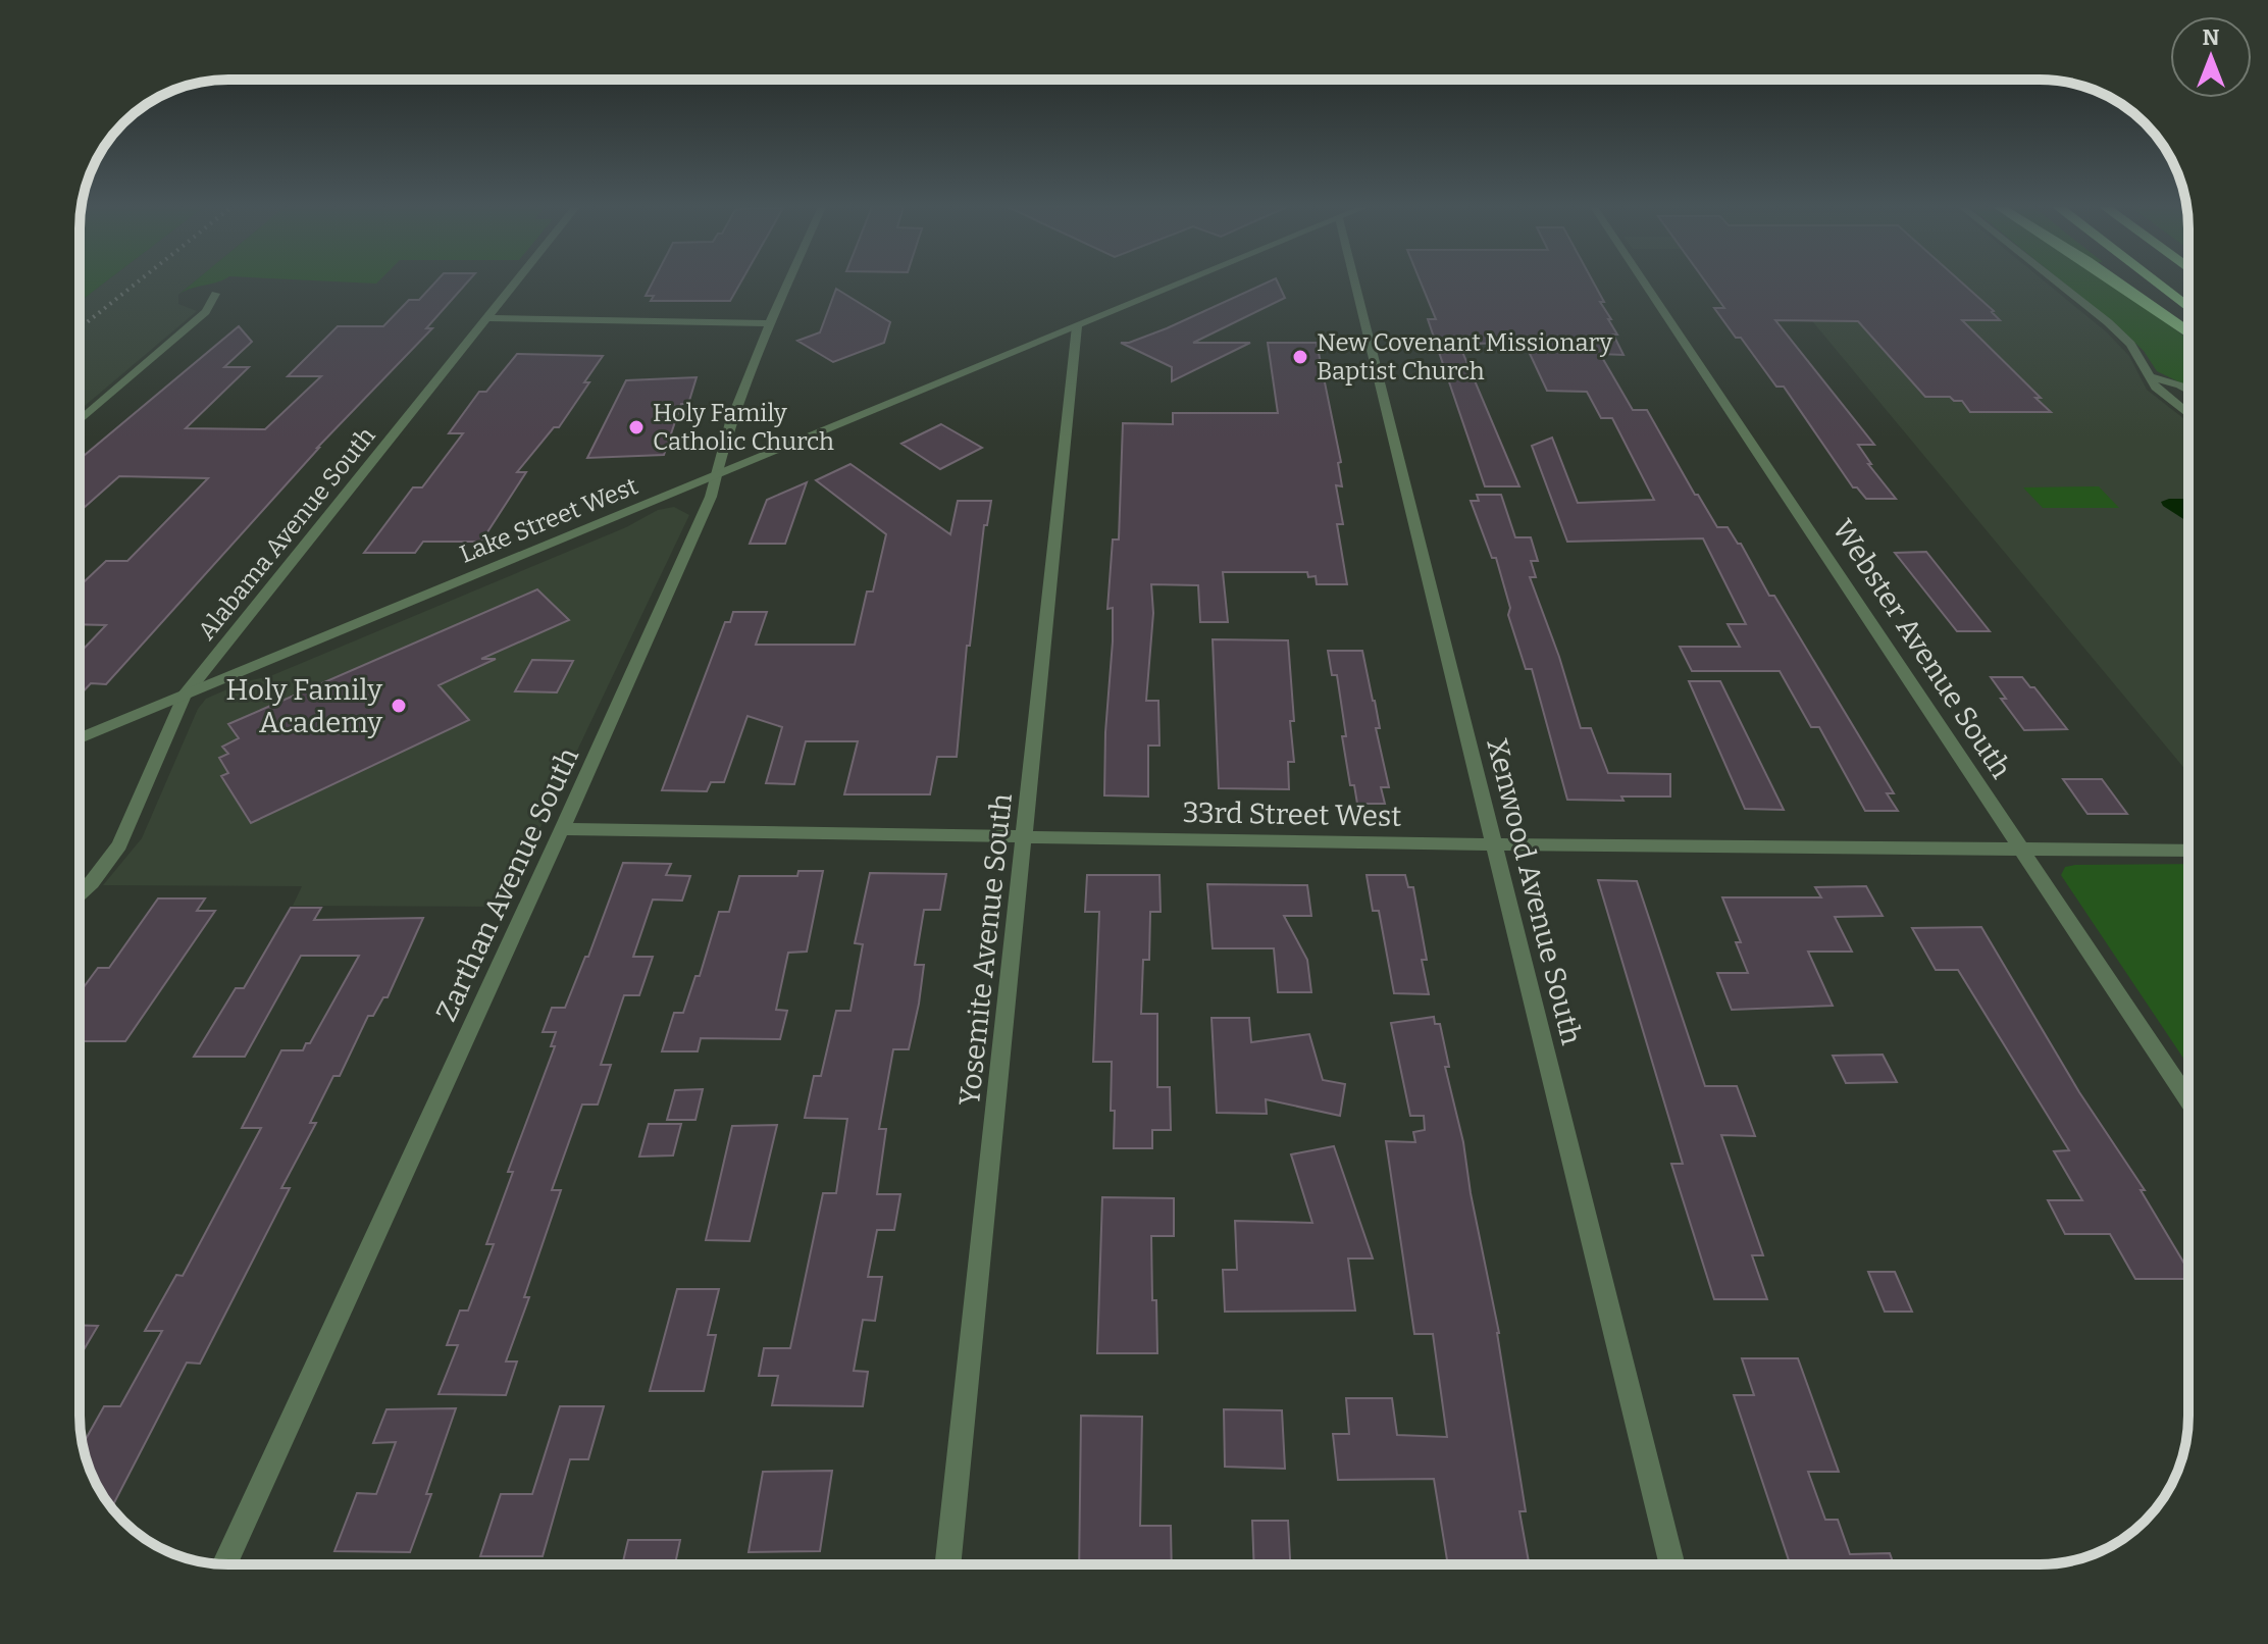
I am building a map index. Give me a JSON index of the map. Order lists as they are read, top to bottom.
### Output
{
  "streets": {
    "street": [
      "Lake Street West",
      "Alabama Avenue South",
      "Webster Avenue South",
      "33rd Street West",
      "Zarthan Avenue South",
      "Xenwood Avenue South",
      "Yosemite Avenue South"
    ]
  },
  "crossings": [
    ["Lake Street West", "Alabama Avenue South"],
    ["Lake Street West", "Zarthan Avenue South"],
    ["Lake Street West", "Yosemite Avenue South"],
    ["Webster Avenue South", "33rd Street West"],
    ["33rd Street West", "Zarthan Avenue South"],
    ["33rd Street West", "Xenwood Avenue South"],
    ["33rd Street West", "Yosemite Avenue South"]
  ],
  "places": ["New Covenant Missionary Baptist Church", "Holy Family Catholic Church", "Holy Family Academy"],
  "north": "top"
}
